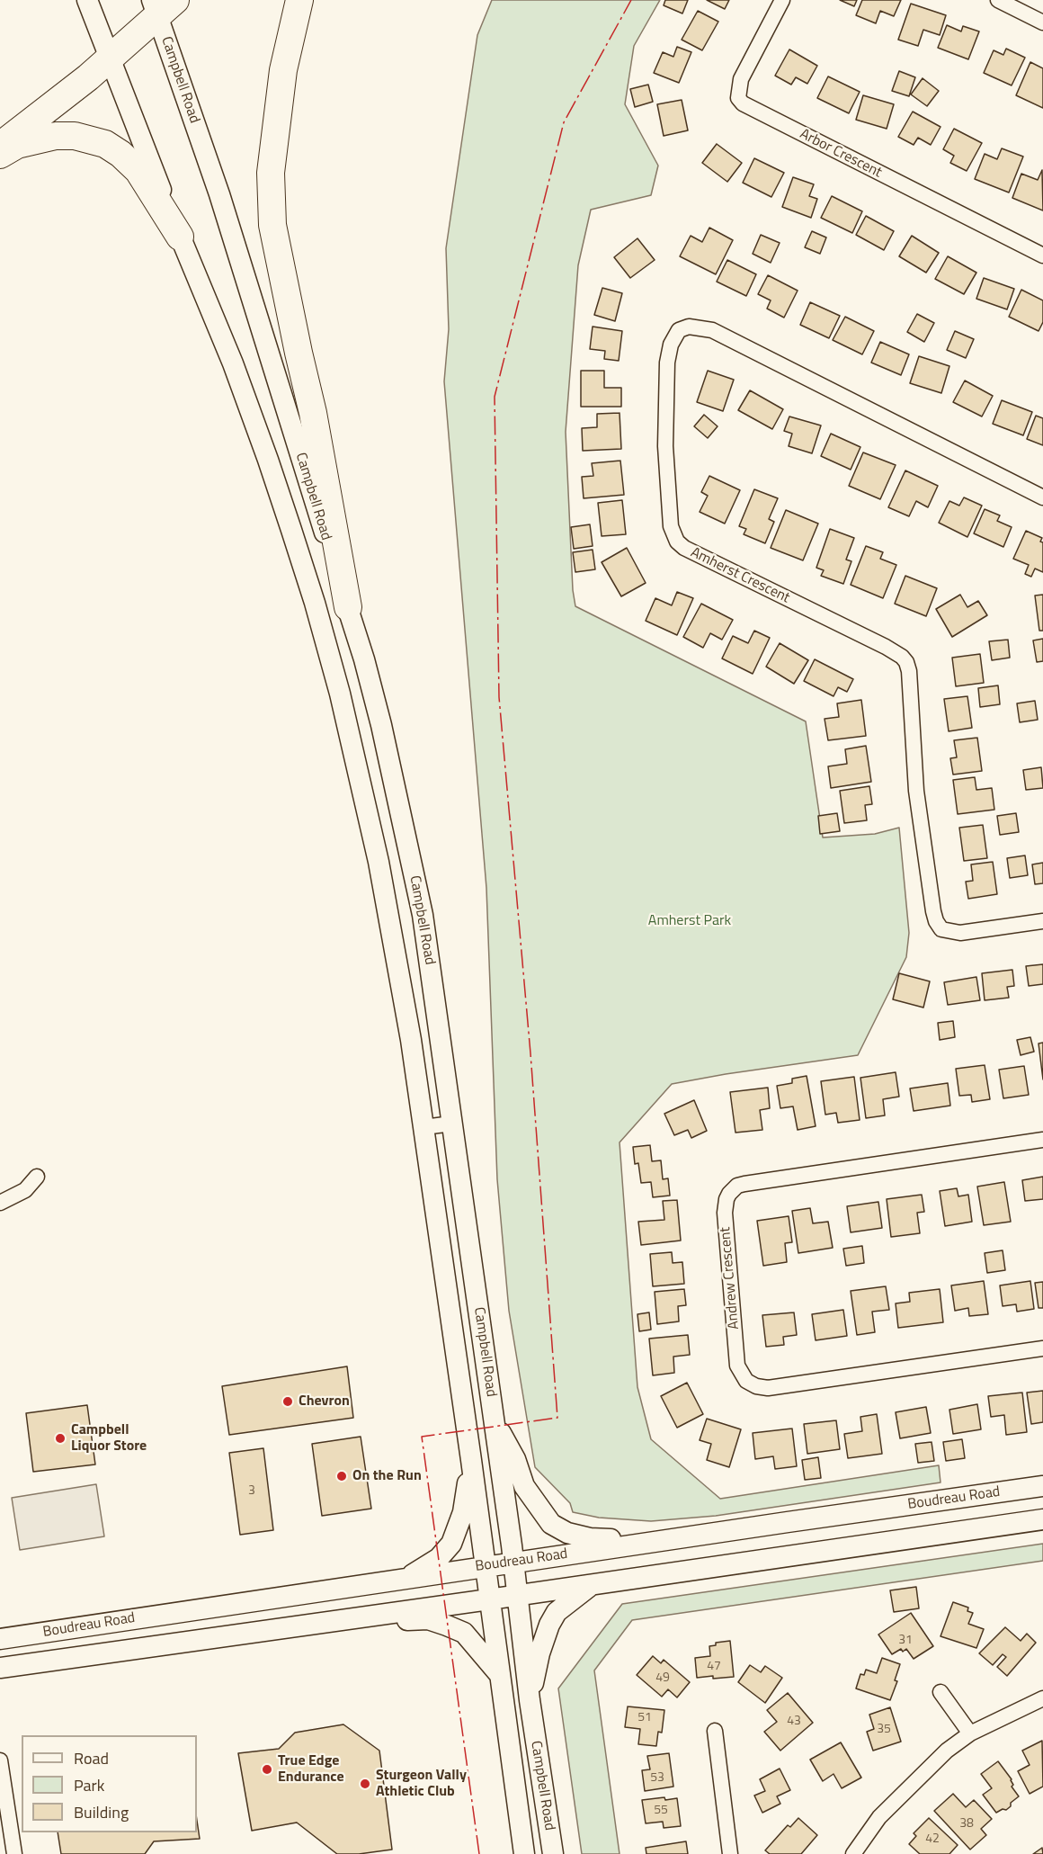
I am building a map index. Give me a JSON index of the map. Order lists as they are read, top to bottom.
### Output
{
  "streets": {
    "main road": ["Campbell Road", "Boudreau Road"],
    "street": ["Arbor Crescent", "Amherst Crescent", "Andrew Crescent"]
  },
  "crossings": [
    ["Campbell Road", "Boudreau Road"]
  ],
  "parks": ["Amherst Park"],
  "places": [
    "Chevron",
    "Campbell Liquor Store",
    "On the Run",
    "True Edge Endurance",
    "Sturgeon Vally Athletic Club"
  ],
  "house_numbers": [
    "3",
    "31",
    "47",
    "49",
    "51",
    "43",
    "35",
    "53",
    "55",
    "38",
    "42"
  ],
  "legend": ["Road", "Park", "Building"]
}
